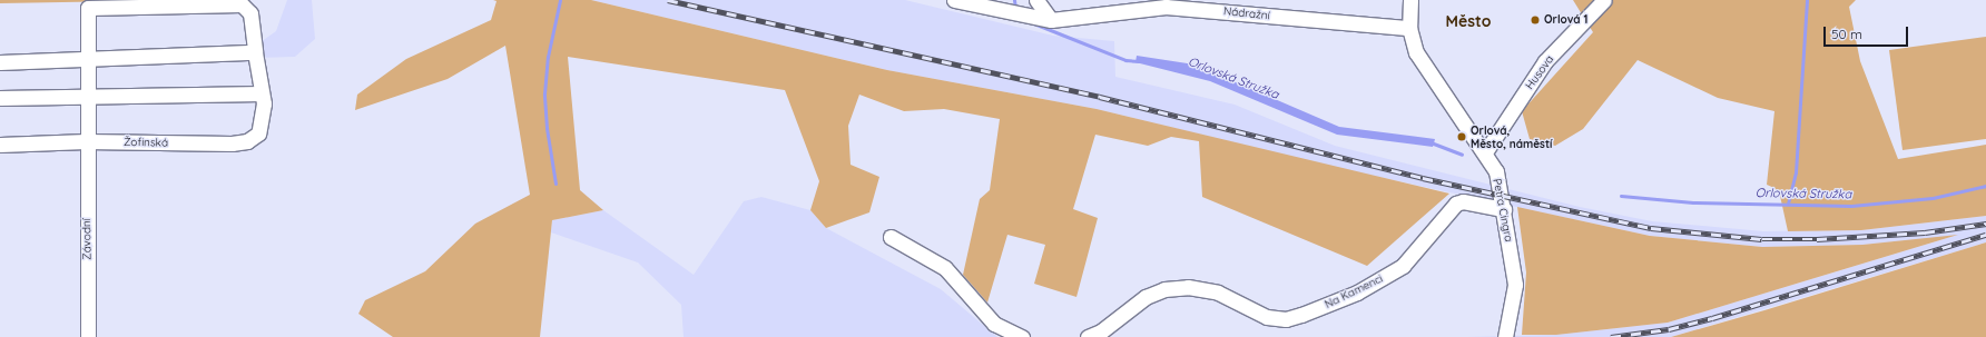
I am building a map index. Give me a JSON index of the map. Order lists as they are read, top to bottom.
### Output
{
  "streets": {
    "street": [
      "Nádražní",
      "Husova",
      "Žofinská",
      "Petra Cingra",
      "Závodní",
      "Na Kamenci"
    ]
  },
  "crossings": [
    ["Nádražní", "Petra Cingra"],
    ["Husova", "Petra Cingra"],
    ["Žofinská", "Závodní"],
    ["Petra Cingra", "Na Kamenci"]
  ],
  "districts": ["Město"],
  "water": ["Orlovská Stružka"],
  "places": ["Orlová 1", "Orlová, Město, náměstí"],
  "scale_bar": "50 m"
}
